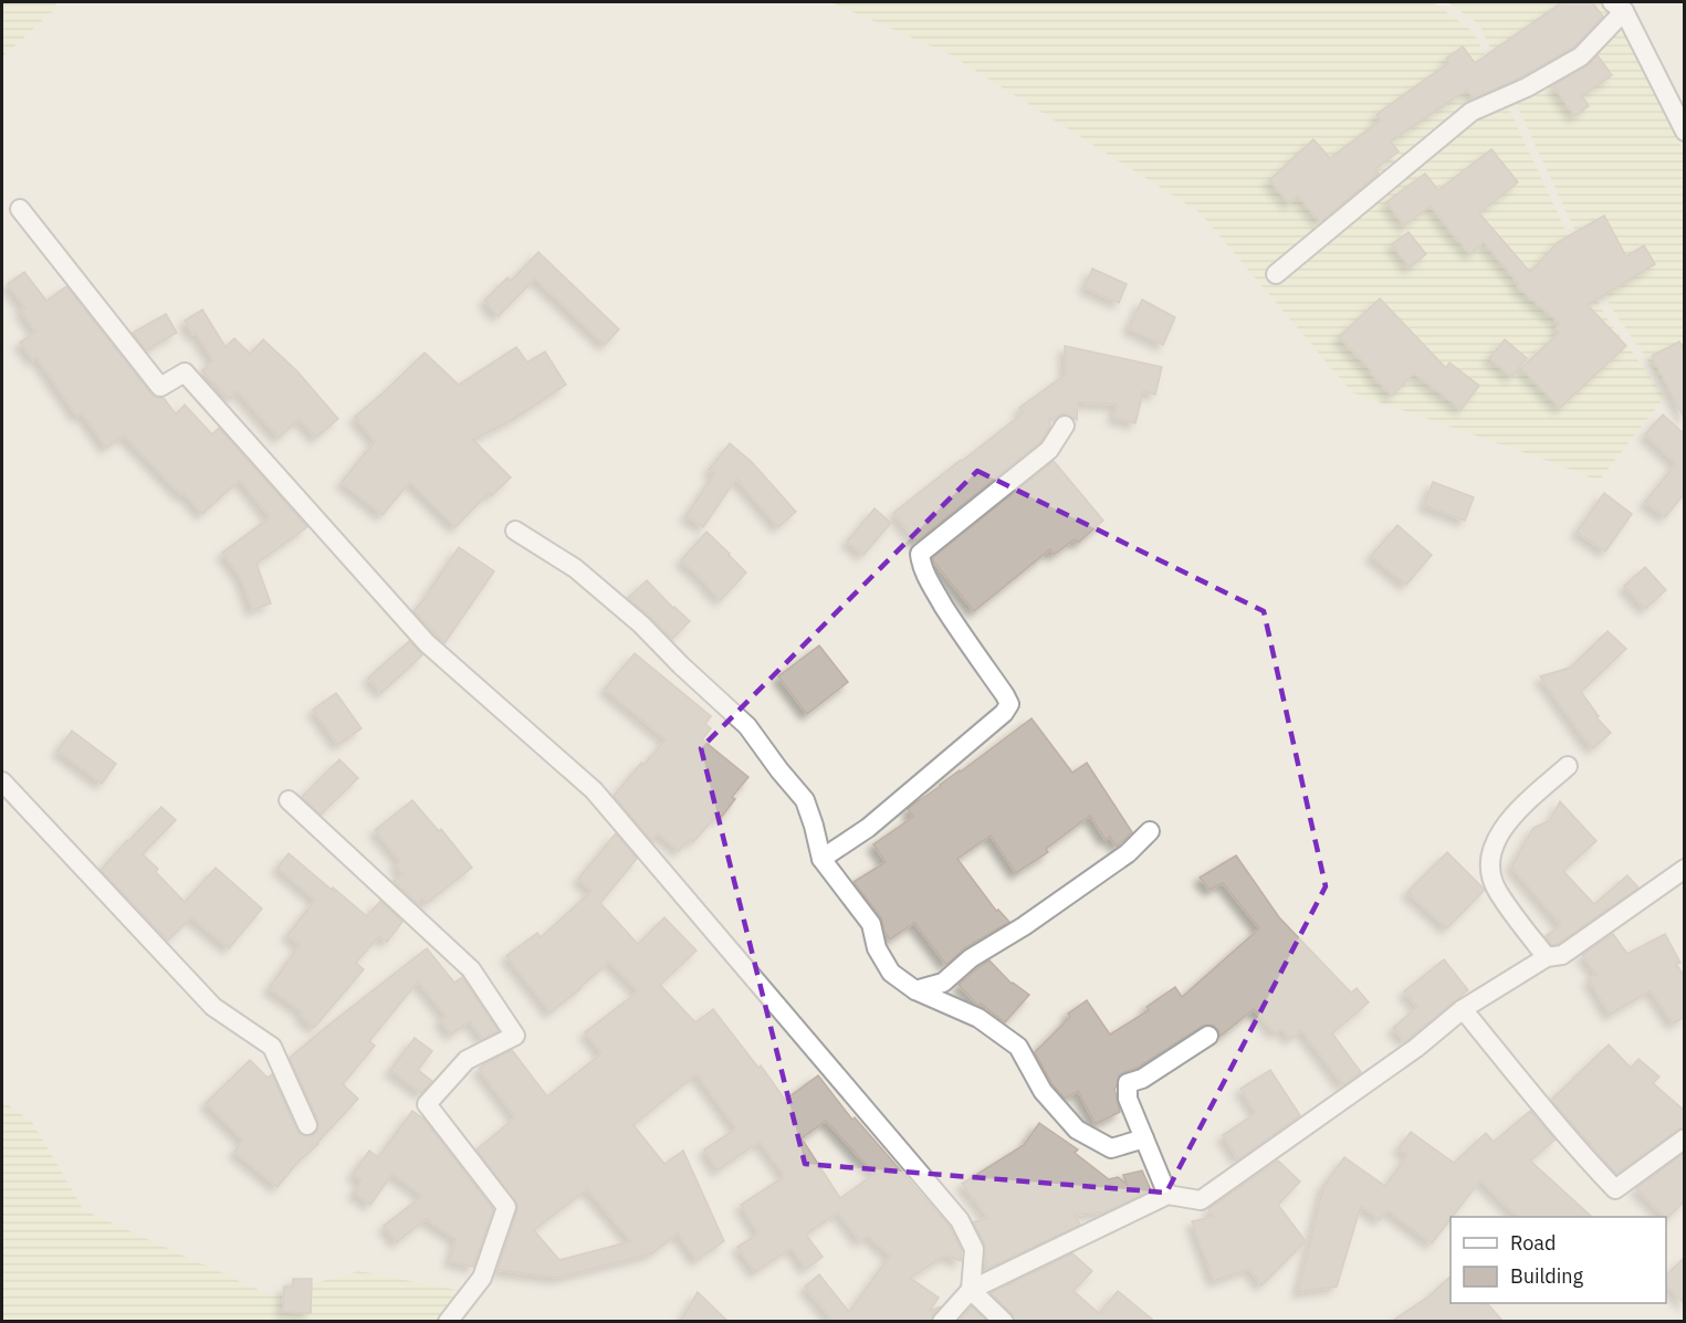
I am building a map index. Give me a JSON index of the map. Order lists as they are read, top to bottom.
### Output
{
  "legend": ["Road", "Building"]
}
